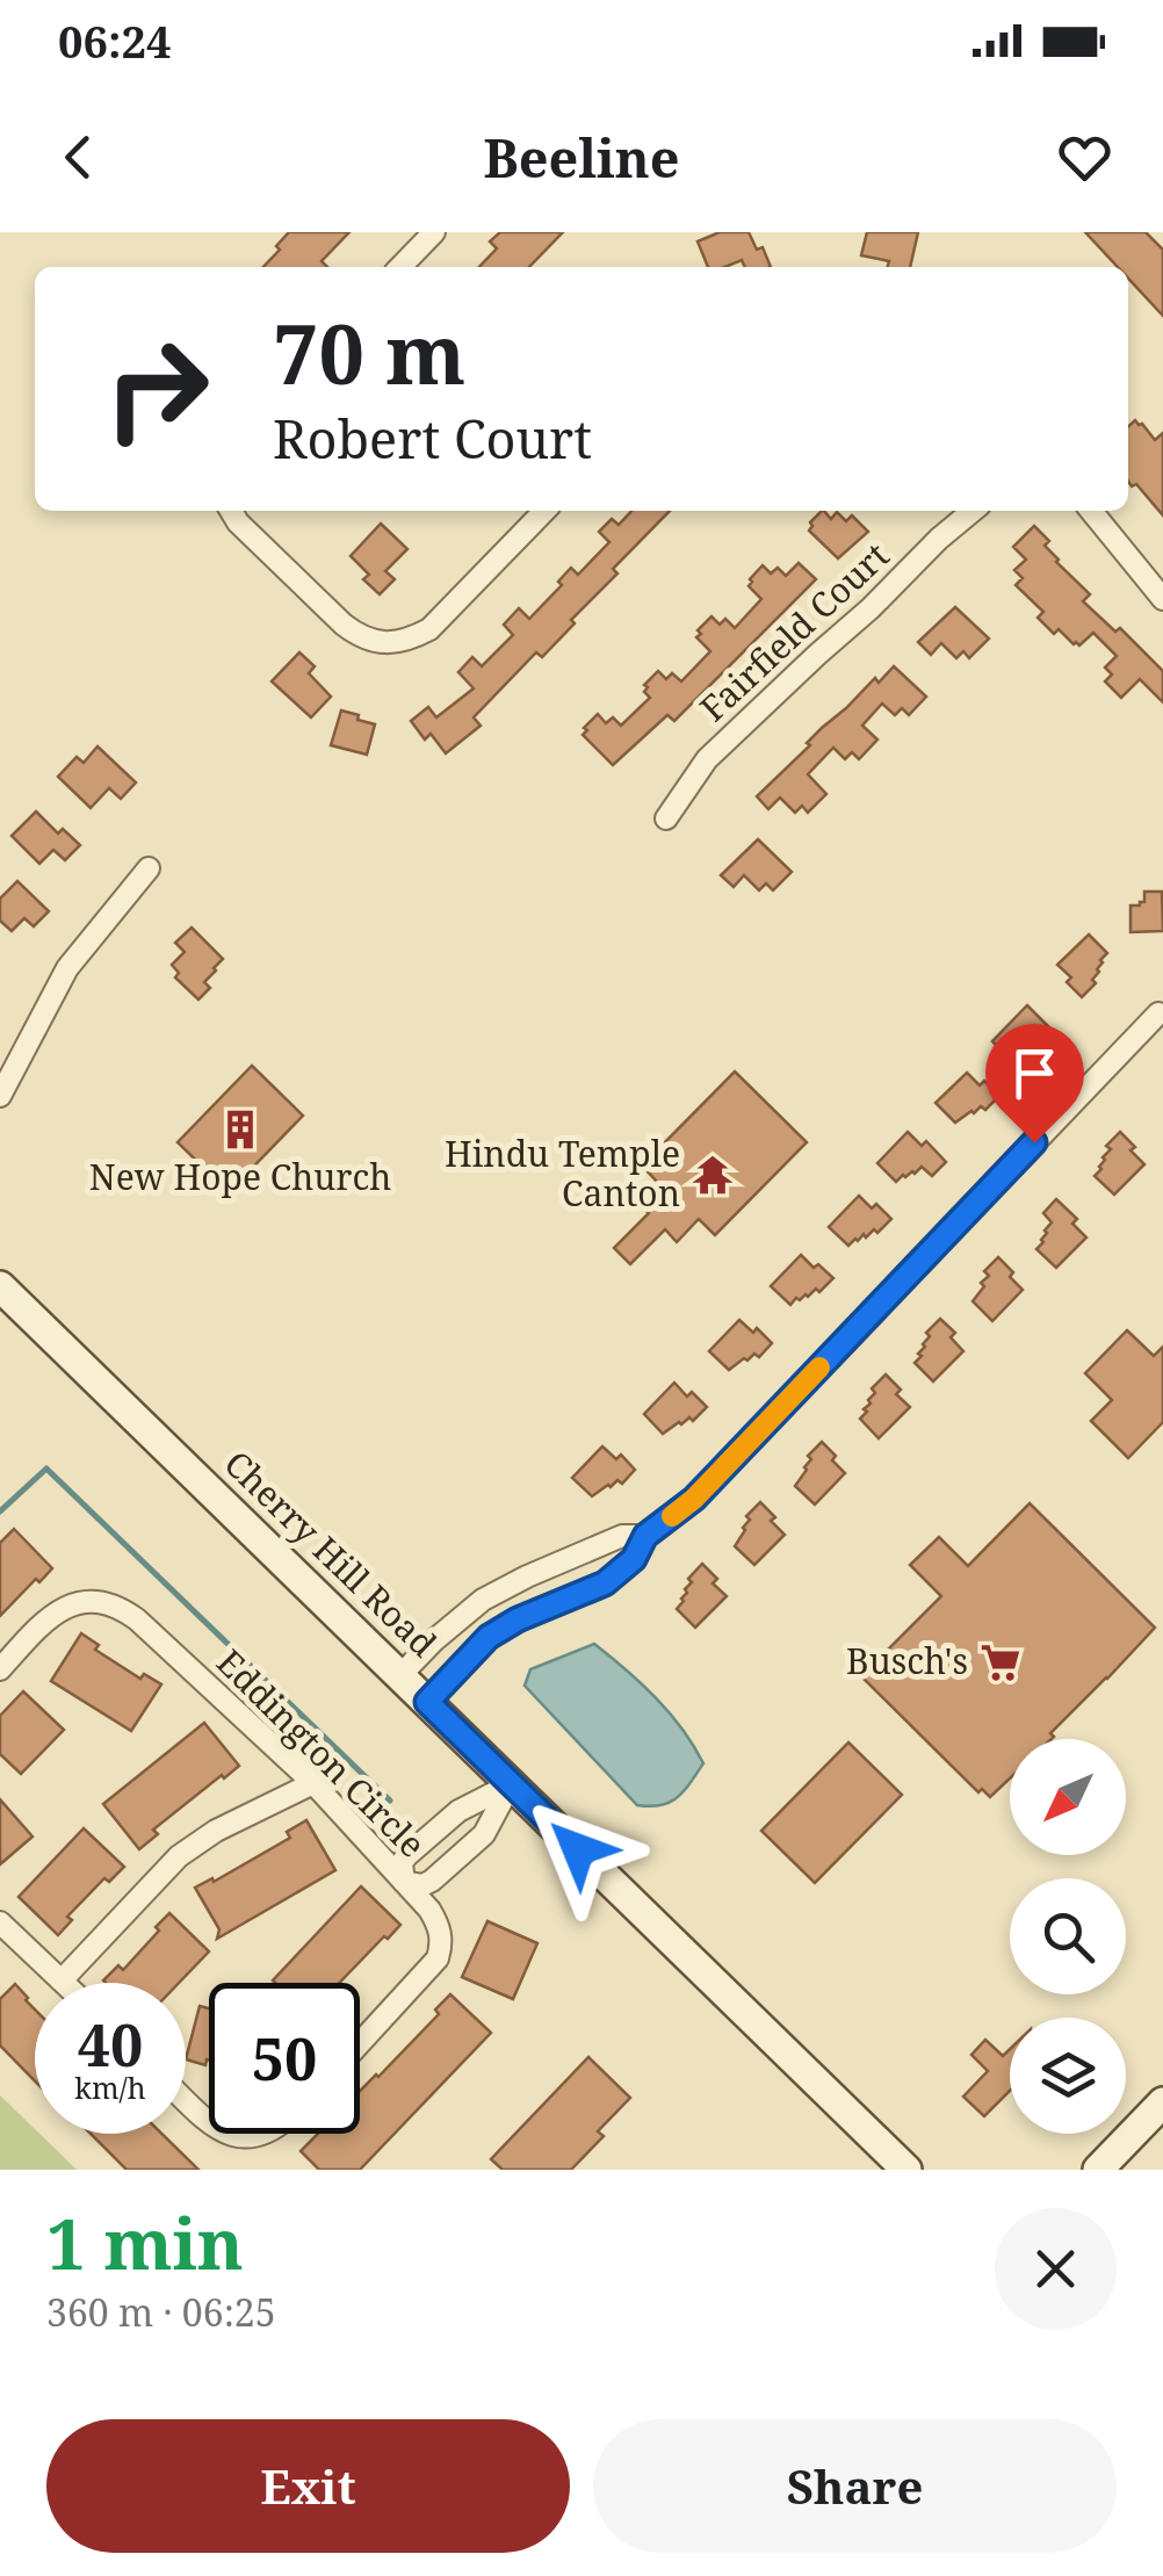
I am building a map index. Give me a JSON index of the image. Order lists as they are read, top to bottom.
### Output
{
  "streets": {
    "main road": ["Cherry Hill Road"],
    "street": ["Fairfield Court", "Eddington Circle"]
  },
  "places": {
    "building": ["New Hope Church"],
    "temple": ["Hindu Temple Canton"],
    "supermarket": ["Busch's"]
  },
  "north": "bottom left",
  "page": {
    "status": "06:24",
    "header": "Beeline",
    "turn": ["70 m", "Robert Court"],
    "speed": "40 km/h",
    "limit": "50",
    "heading": ["1 min", "360 m · 06:25"],
    "buttons": ["Exit", "Share"]
  }
}
